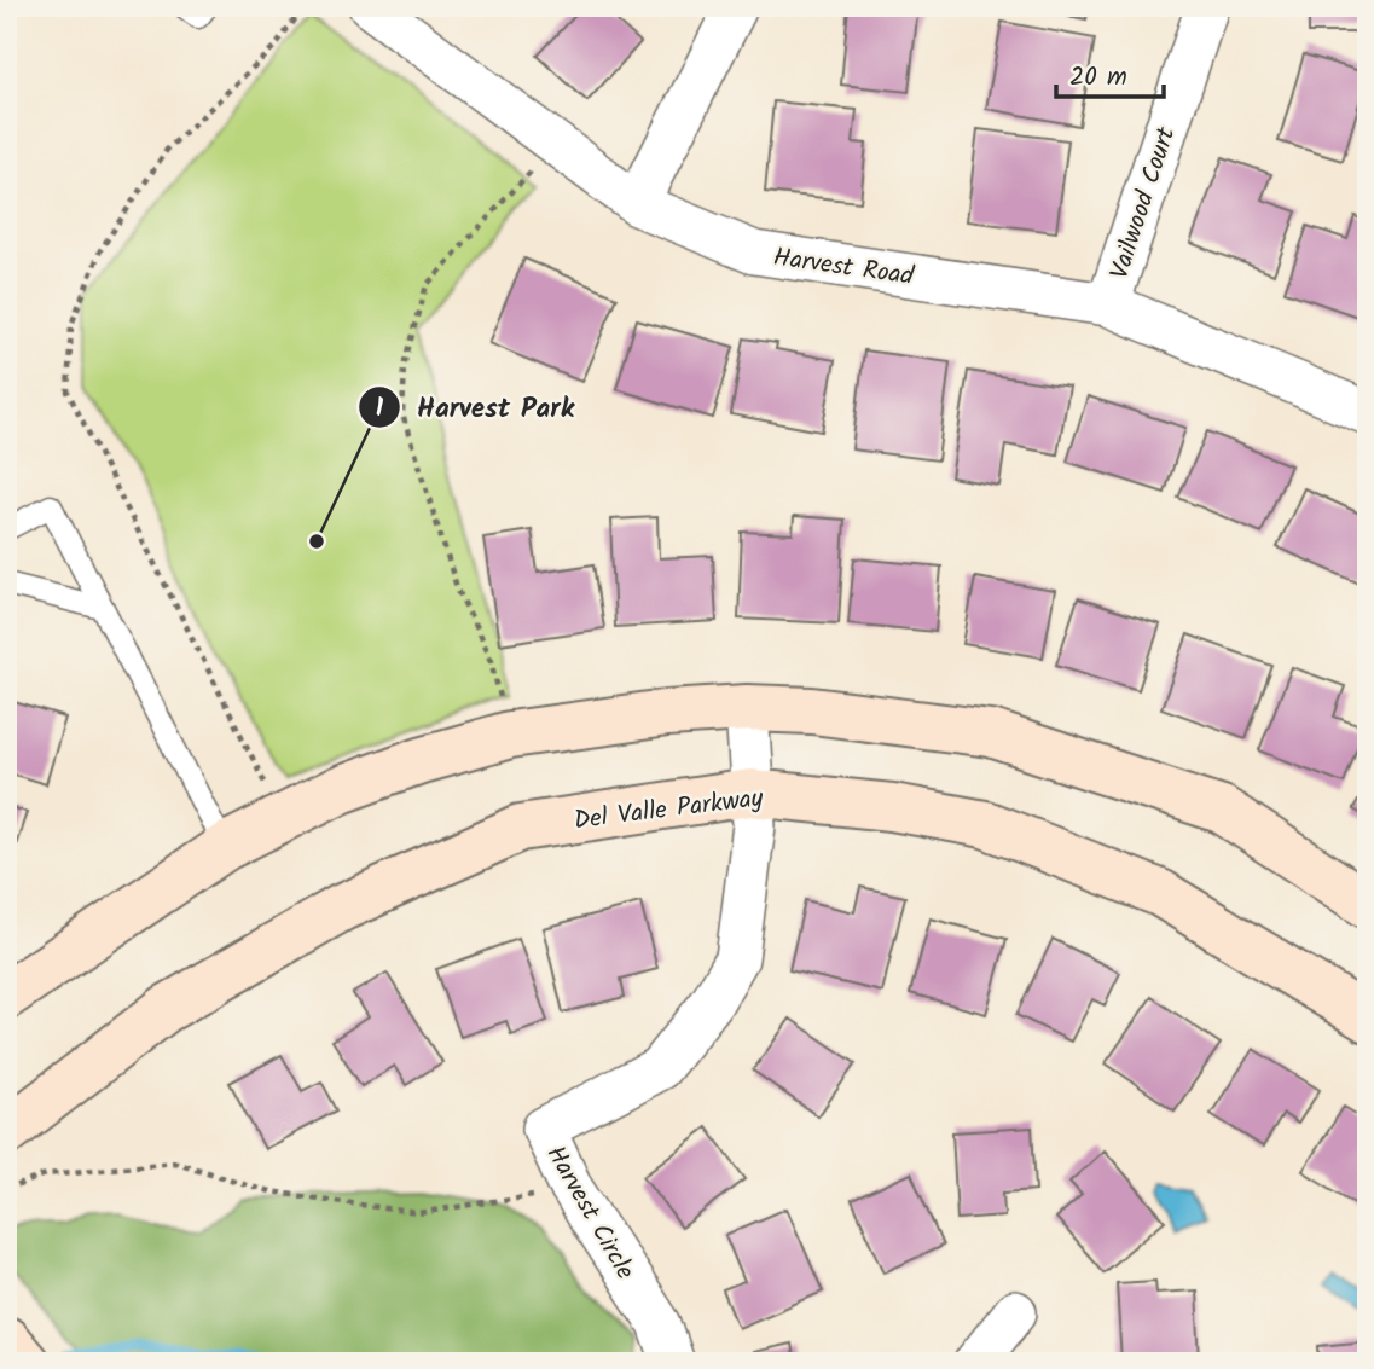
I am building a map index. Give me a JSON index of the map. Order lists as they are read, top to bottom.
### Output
{
  "streets": {
    "main road": ["Del Valle Parkway"],
    "street": ["Vailwood Court", "Harvest Road", "Harvest Circle"]
  },
  "crossings": [
    ["Vailwood Court", "Harvest Road"],
    ["Del Valle Parkway", "Harvest Circle"]
  ],
  "places": ["Harvest Park"],
  "scale_bar": "20 m"
}
